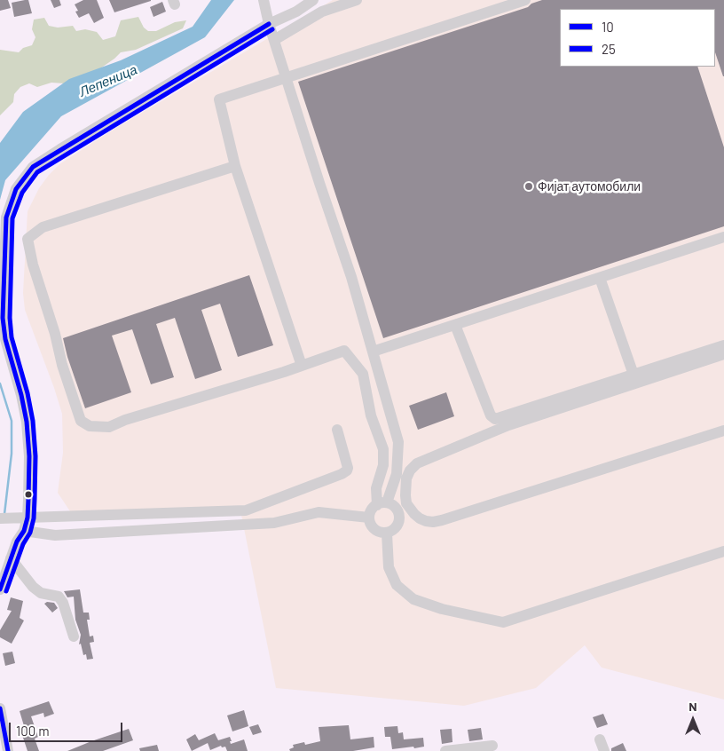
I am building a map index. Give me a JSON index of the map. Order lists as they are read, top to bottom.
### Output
{
  "water": ["Лепеница"],
  "places": ["Фијат аутомобили"],
  "lines": ["transit line 10", "transit line 25"],
  "legend": ["10", "25"],
  "scale_bar": "100 m",
  "north": "top"
}
